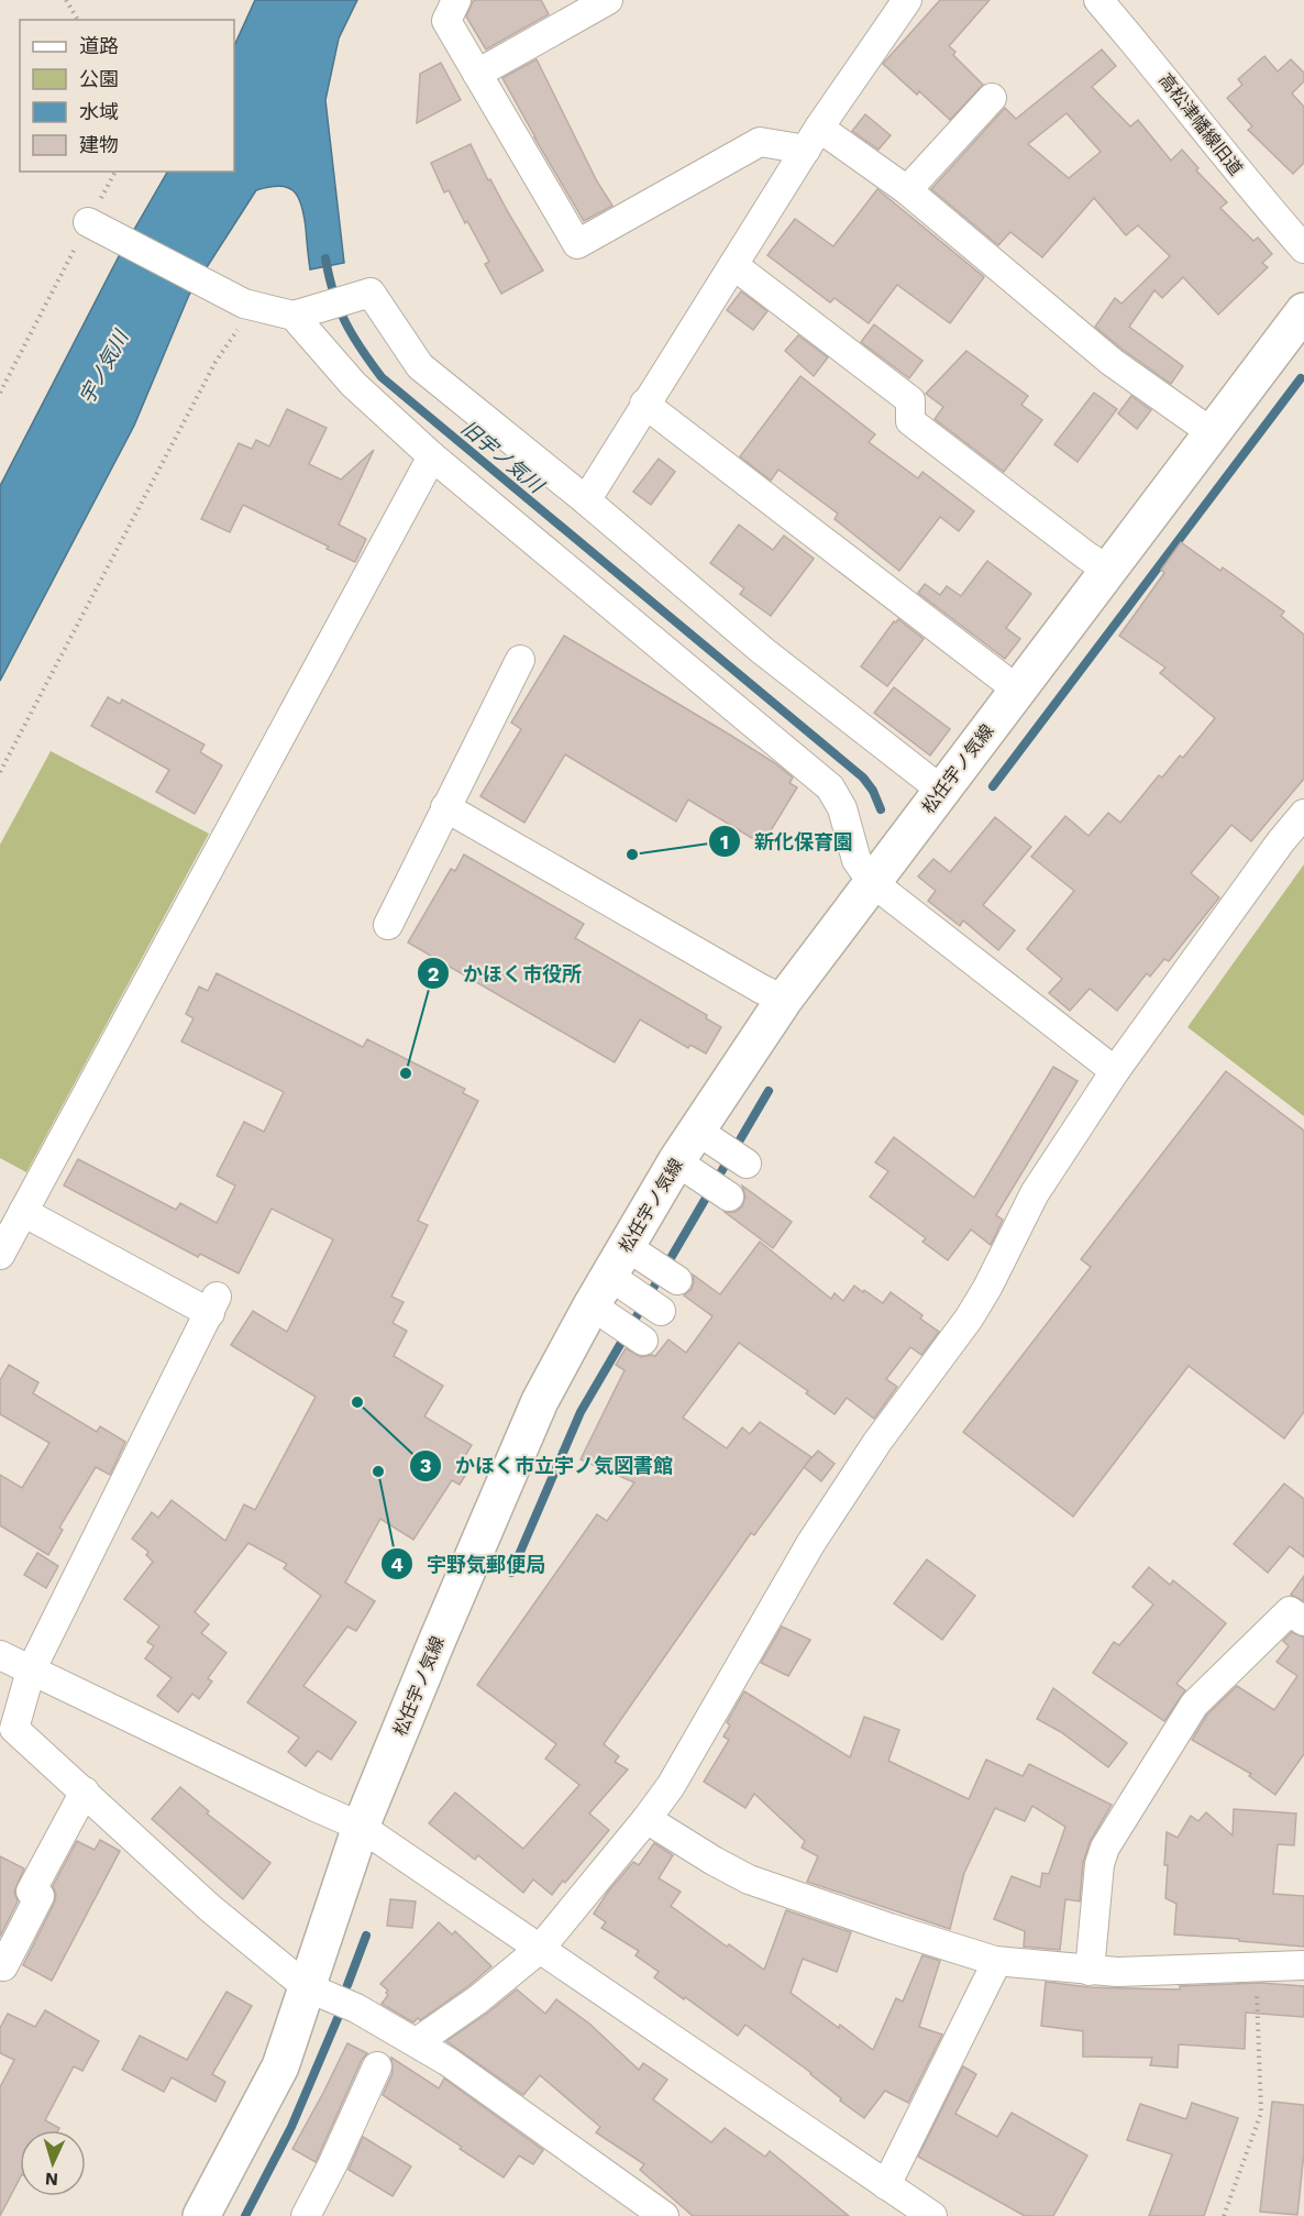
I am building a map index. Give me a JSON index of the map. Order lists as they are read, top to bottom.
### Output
{
  "streets": {
    "main road": ["松任宇ノ気線"],
    "street": ["高松津幡線旧道"]
  },
  "water": ["宇ノ気川", "旧宇ノ気川"],
  "places": [
    "新化保育園",
    "かほく市役所",
    "かほく市立宇ノ気図書館",
    "宇野気郵便局"
  ],
  "legend": [
    "道路",
    "公園",
    "水域",
    "建物"
  ],
  "north": "bottom"
}
